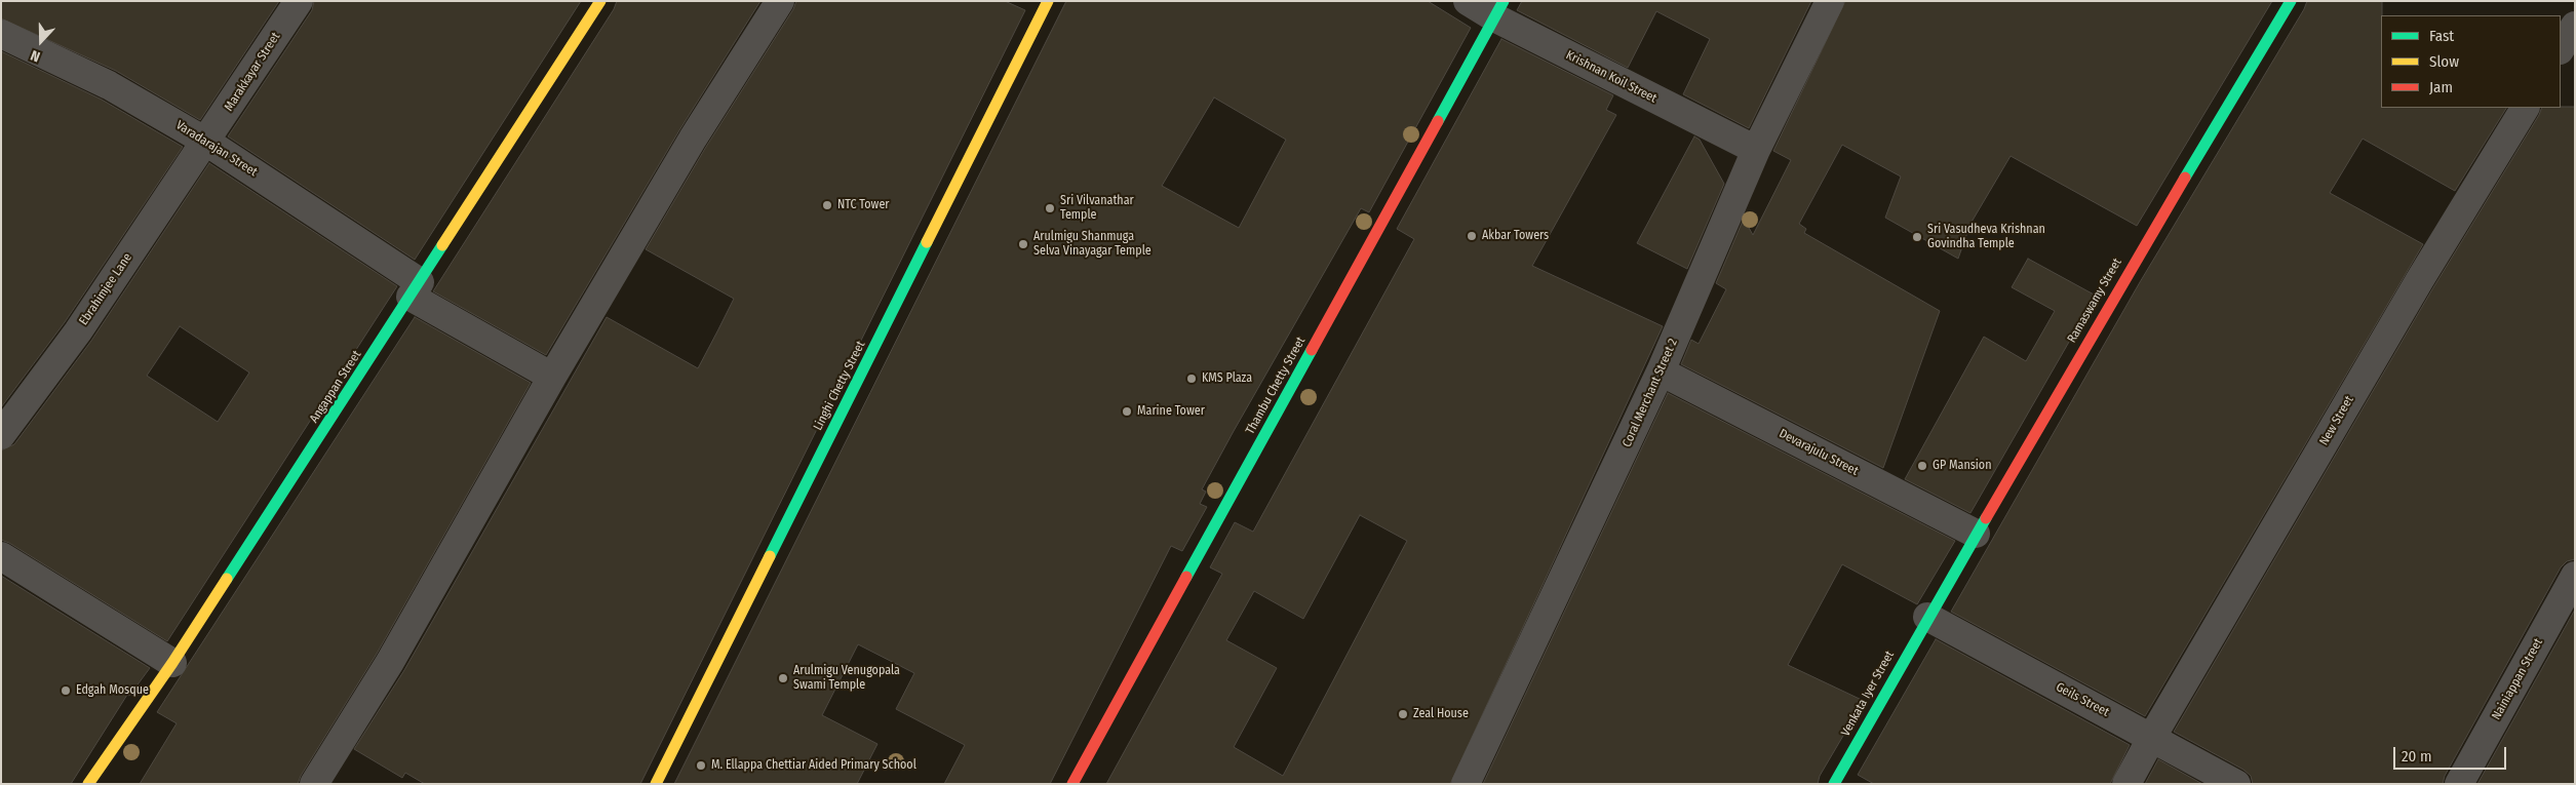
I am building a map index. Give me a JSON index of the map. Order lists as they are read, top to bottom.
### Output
{
  "streets": {
    "street": [
      "Marakkayar Street",
      "Krishnan Koil Street",
      "Varadarajan Street",
      "Ebrahimjee Lane",
      "Ramaswamy Street",
      "Linghi Chetty Street",
      "Thambu Chetty Street",
      "Angappan Street",
      "Coral Merchant Street 2",
      "New Street",
      "Devarajulu Street",
      "Nainiappan Street",
      "Venkata Iyer Street",
      "Geils Street"
    ]
  },
  "crossings": [
    ["Marakkayar Street", "Varadarajan Street"],
    ["Marakkayar Street", "Ebrahimjee Lane"],
    ["Krishnan Koil Street", "Thambu Chetty Street"],
    ["Krishnan Koil Street", "Coral Merchant Street 2"],
    ["Varadarajan Street", "Ebrahimjee Lane"],
    ["Varadarajan Street", "Angappan Street"],
    ["Ramaswamy Street", "Devarajulu Street"],
    ["Ramaswamy Street", "Venkata Iyer Street"],
    ["Ramaswamy Street", "Geils Street"],
    ["Coral Merchant Street 2", "Devarajulu Street"],
    ["New Street", "Geils Street"],
    ["Venkata Iyer Street", "Geils Street"]
  ],
  "places": [
    "NTC Tower",
    "Sri Vilvanathar Temple",
    "Akbar Towers",
    "Sri Vasudheva Krishnan Govindha Temple",
    "Arulmigu Shanmuga Selva Vinayagar Temple",
    "KMS Plaza",
    "Marine Tower",
    "GP Mansion",
    "Arulmigu Venugopala Swami Temple",
    "Edgah Mosque",
    "Zeal House",
    "M. Ellappa Chettiar Aided Primary School"
  ],
  "legend": ["Fast", "Slow", "Jam"],
  "scale_bar": "20 m",
  "north": "bottom"
}
